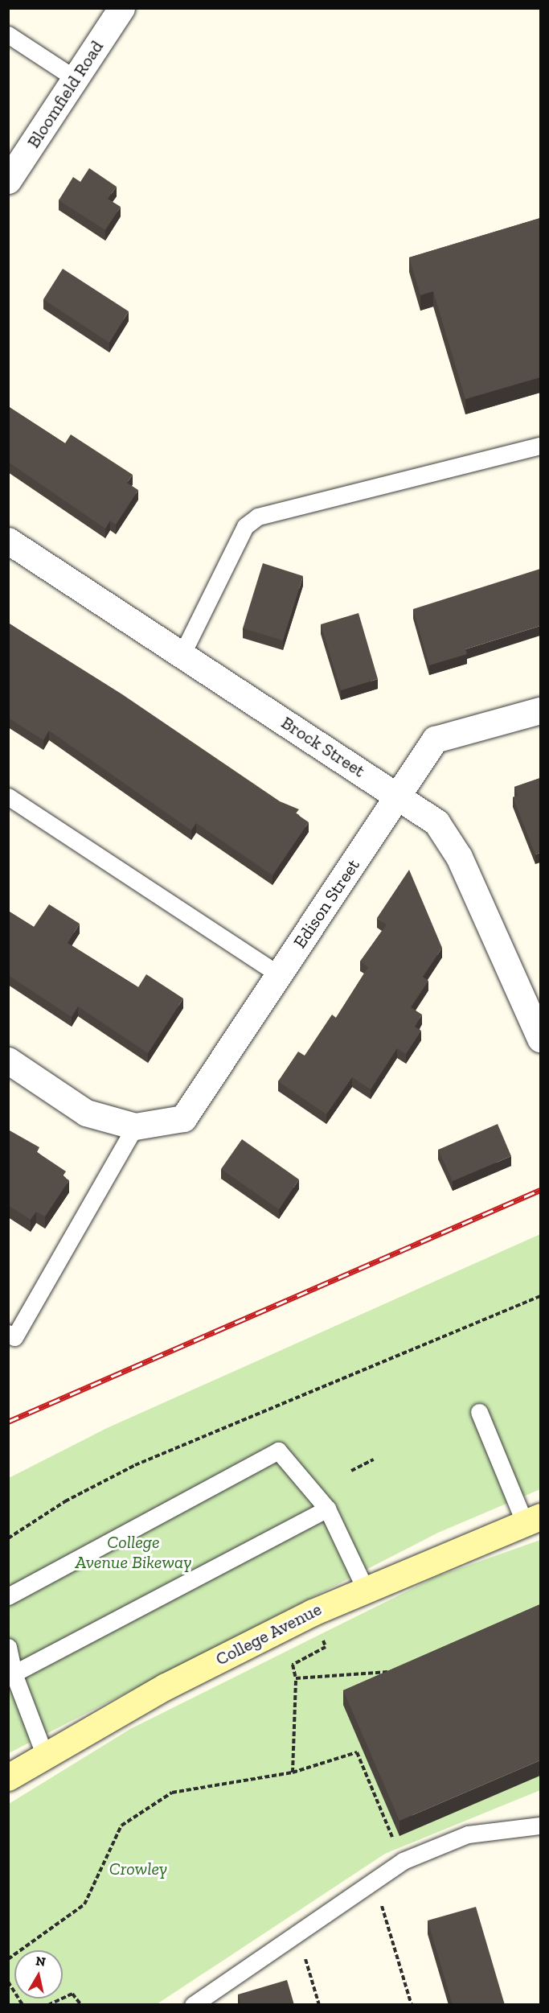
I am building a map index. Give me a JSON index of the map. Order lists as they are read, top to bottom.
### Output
{
  "streets": {
    "street": [
      "Bloomfield Road",
      "Brock Street",
      "Edison Street",
      "College Avenue"
    ]
  },
  "crossings": [
    ["Brock Street", "Edison Street"]
  ],
  "parks": ["College Avenue Bikeway", "Crowley"],
  "north": "top"
}
